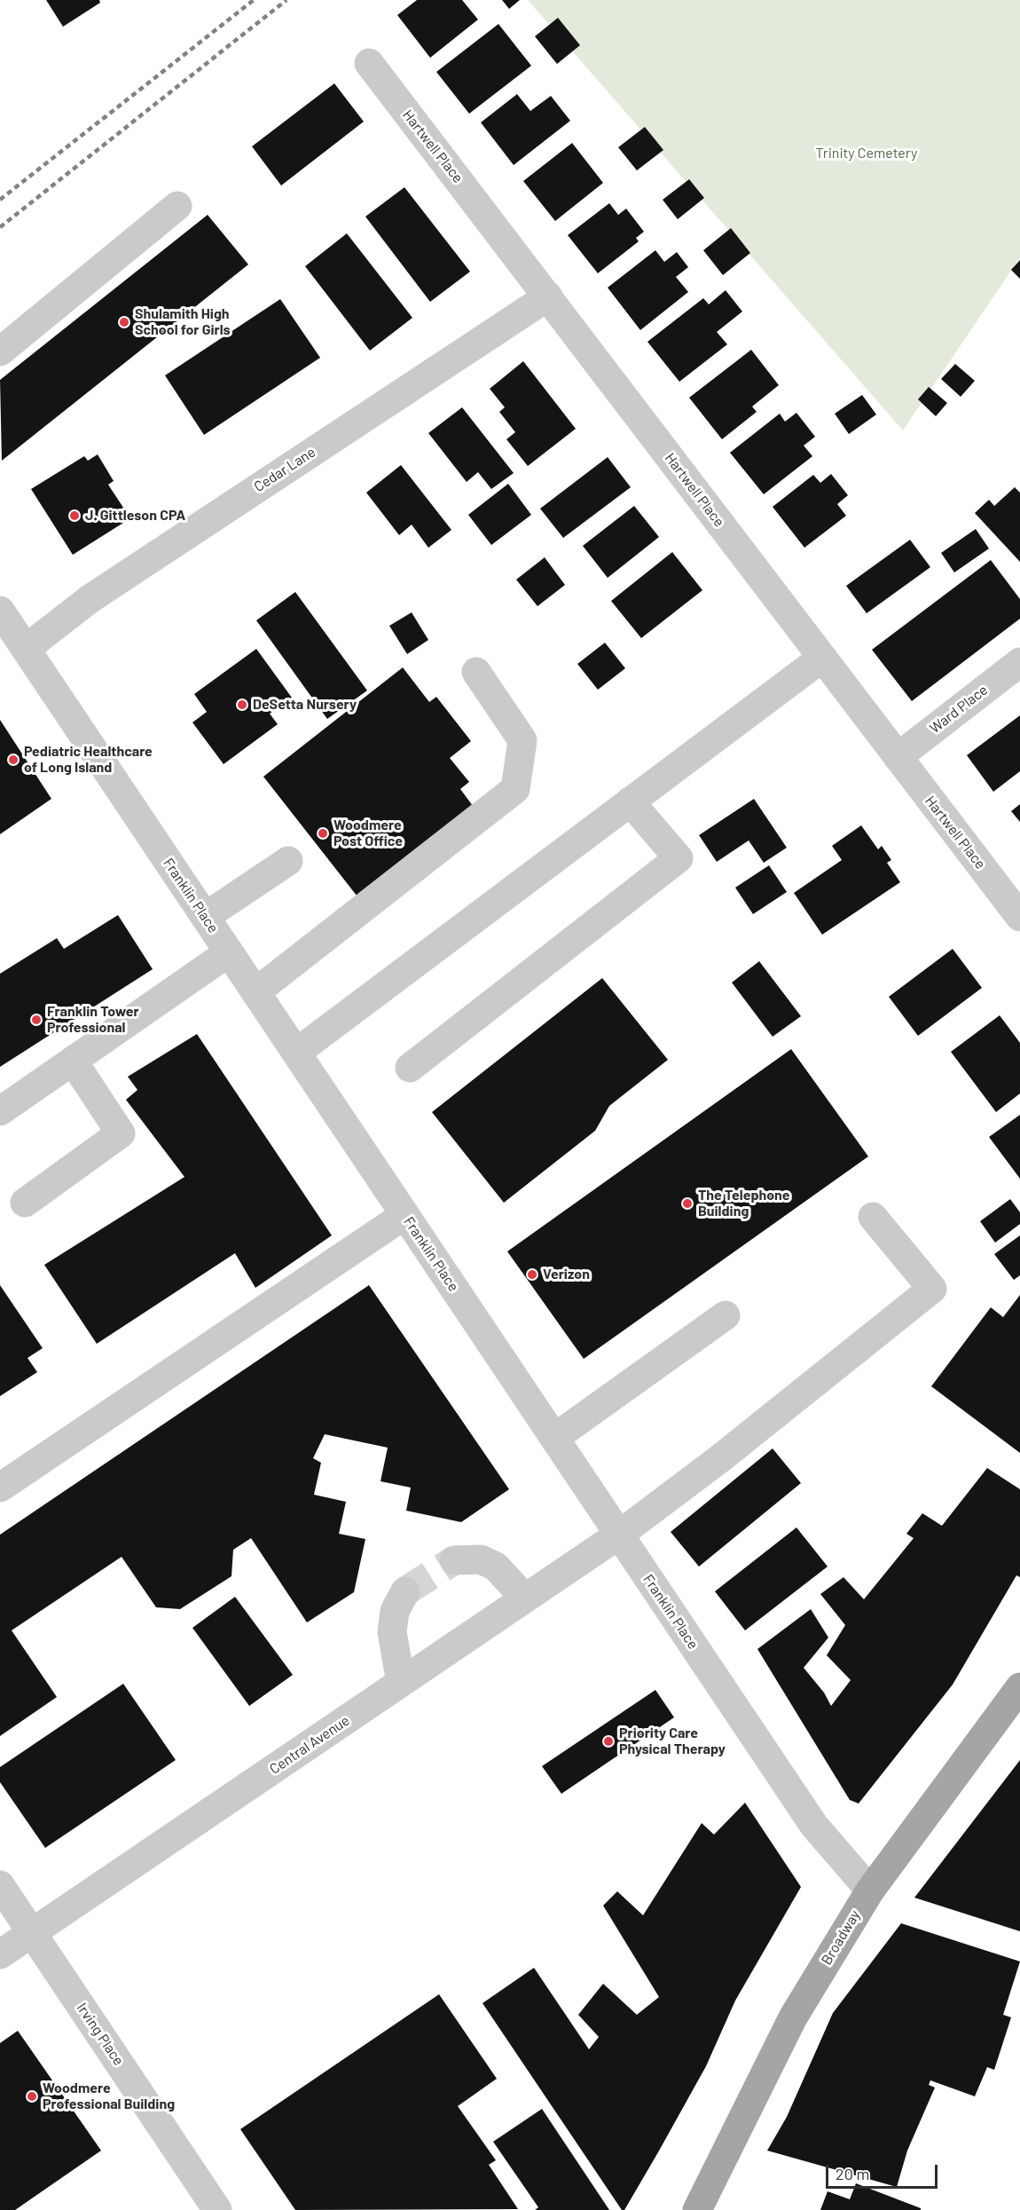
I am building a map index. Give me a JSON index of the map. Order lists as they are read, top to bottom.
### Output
{
  "streets": {
    "main road": ["Broadway"],
    "street": [
      "Hartwell Place",
      "Cedar Lane",
      "Ward Place",
      "Franklin Place",
      "Central Avenue",
      "Irving Place"
    ]
  },
  "crossings": [
    ["Hartwell Place", "Cedar Lane"],
    ["Hartwell Place", "Ward Place"],
    ["Cedar Lane", "Franklin Place"],
    ["Franklin Place", "Central Avenue"],
    ["Franklin Place", "Broadway"],
    ["Central Avenue", "Irving Place"]
  ],
  "parks": ["Trinity Cemetery"],
  "places": [
    "Shulamith High School for Girls",
    "J. Gittleson CPA",
    "DeSetta Nursery",
    "Pediatric Healthcare of Long Island",
    "Woodmere Post Office",
    "Franklin Tower Professional",
    "The Telephone Building",
    "Verizon",
    "Priority Care Physical Therapy",
    "Woodmere Professional Building"
  ],
  "scale_bar": "20 m"
}
